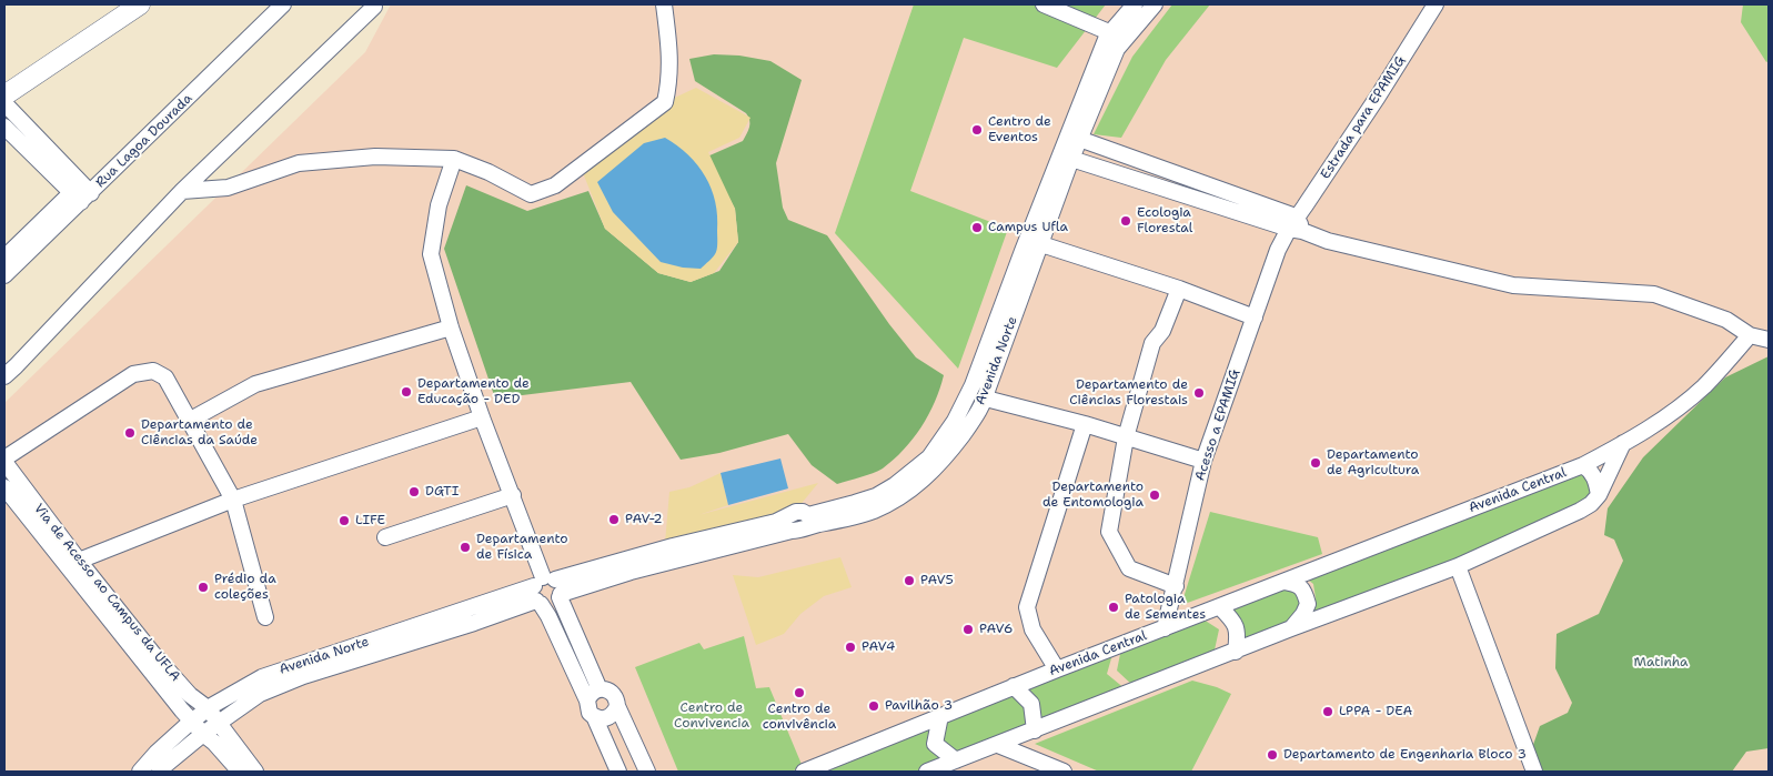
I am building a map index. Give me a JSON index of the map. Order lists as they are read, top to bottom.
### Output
{
  "streets": {
    "street": [
      "Estrada para EPAMIG",
      "Rua Lagoa Dourada",
      "Avenida Norte",
      "Acesso a EPAMIG",
      "Avenida Central",
      "Via de Acesso ao Campus da UFLA"
    ]
  },
  "crossings": [
    ["Estrada para EPAMIG", "Acesso a EPAMIG"],
    ["Avenida Norte", "Via de Acesso ao Campus da UFLA"],
    ["Acesso a EPAMIG", "Avenida Central"]
  ],
  "parks": ["Matinha", "Centro de Convivencia"],
  "places": [
    "Centro de Eventos",
    "Ecologia Florestal",
    "Campus Ufla",
    "Departamento de Educação - DED",
    "Departamento de Ciências Florestais",
    "Departamento de Ciências da Saúde",
    "Departamento de Agricultura",
    "DGTI",
    "Departamento de Entomologia",
    "PAV-2",
    "LIFE",
    "Departamento de Física",
    "PAV5",
    "Prédio da coleções",
    "Patologia de Sementes",
    "PAV6",
    "PAV4",
    "Centro de convivência",
    "Pavilhão 3",
    "LPPA - DEA",
    "Departamento de Engenharia Bloco 3"
  ]
}
